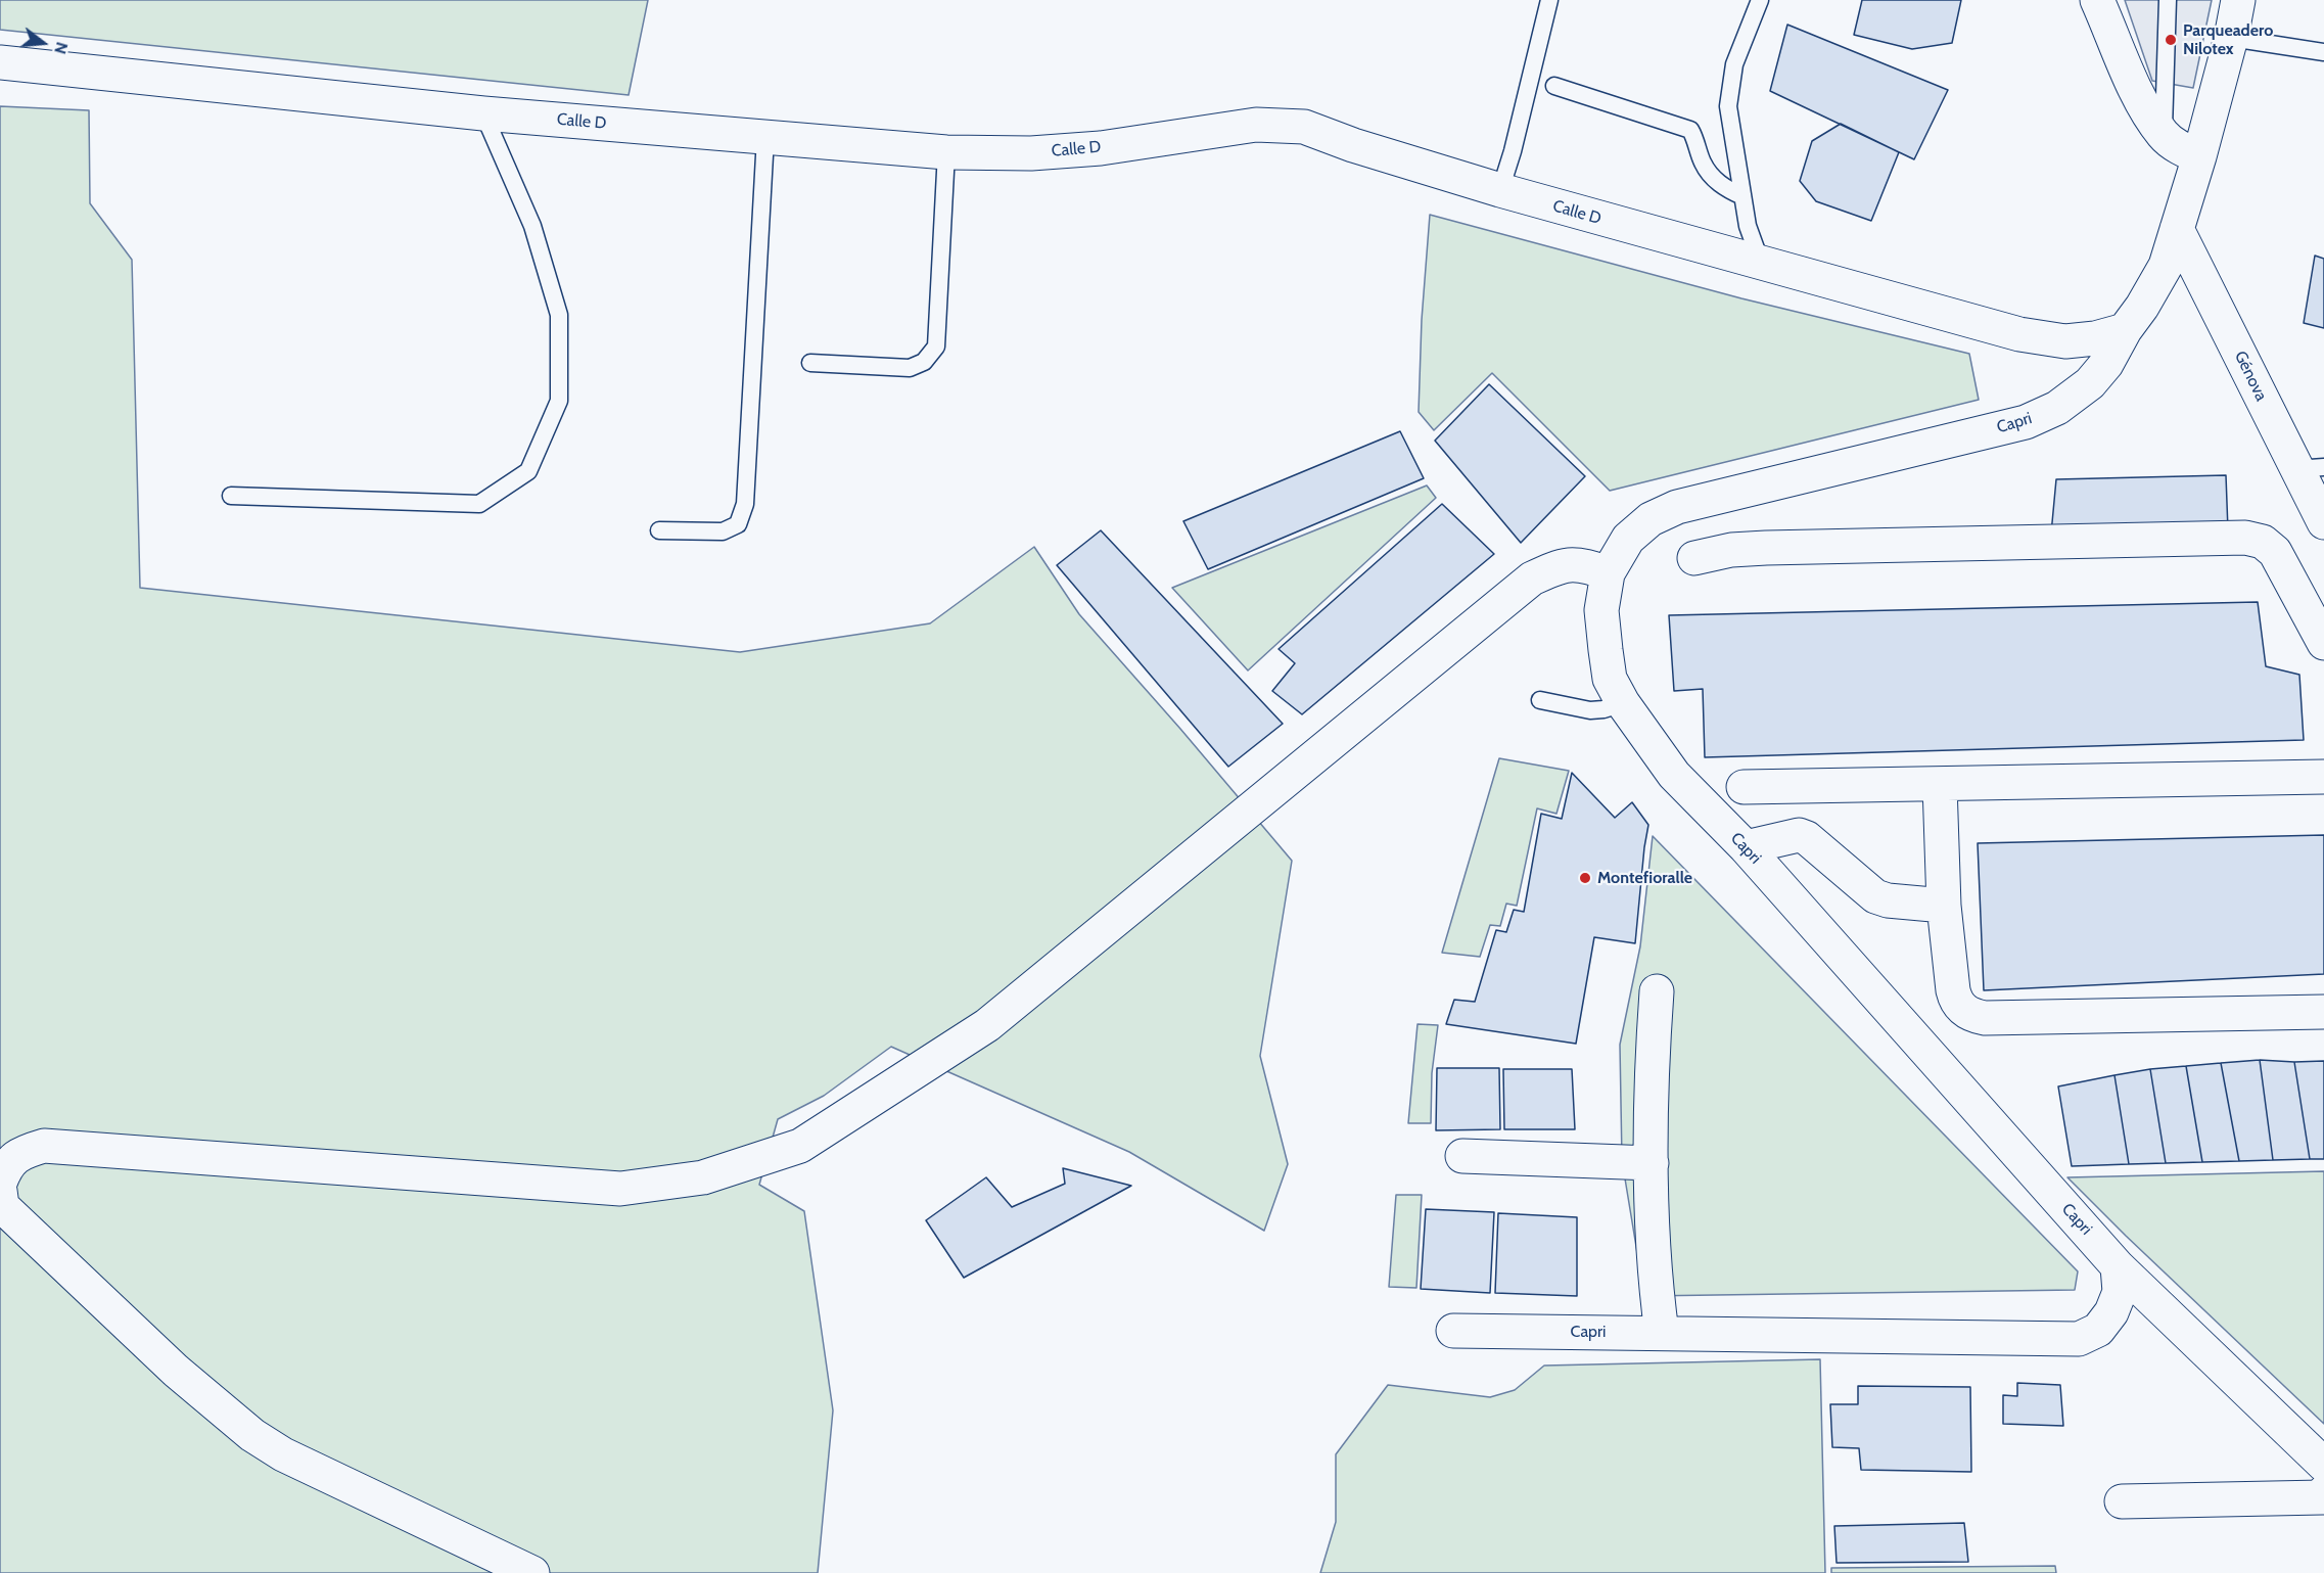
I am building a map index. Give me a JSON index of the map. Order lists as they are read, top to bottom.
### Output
{
  "streets": {
    "street": ["Calle D", "Génova", "Capri"]
  },
  "crossings": [
    ["Calle D", "Capri"],
    ["Génova", "Capri"]
  ],
  "places": ["Parqueadero Nilotex", "Montefioralle"],
  "north": "right"
}
